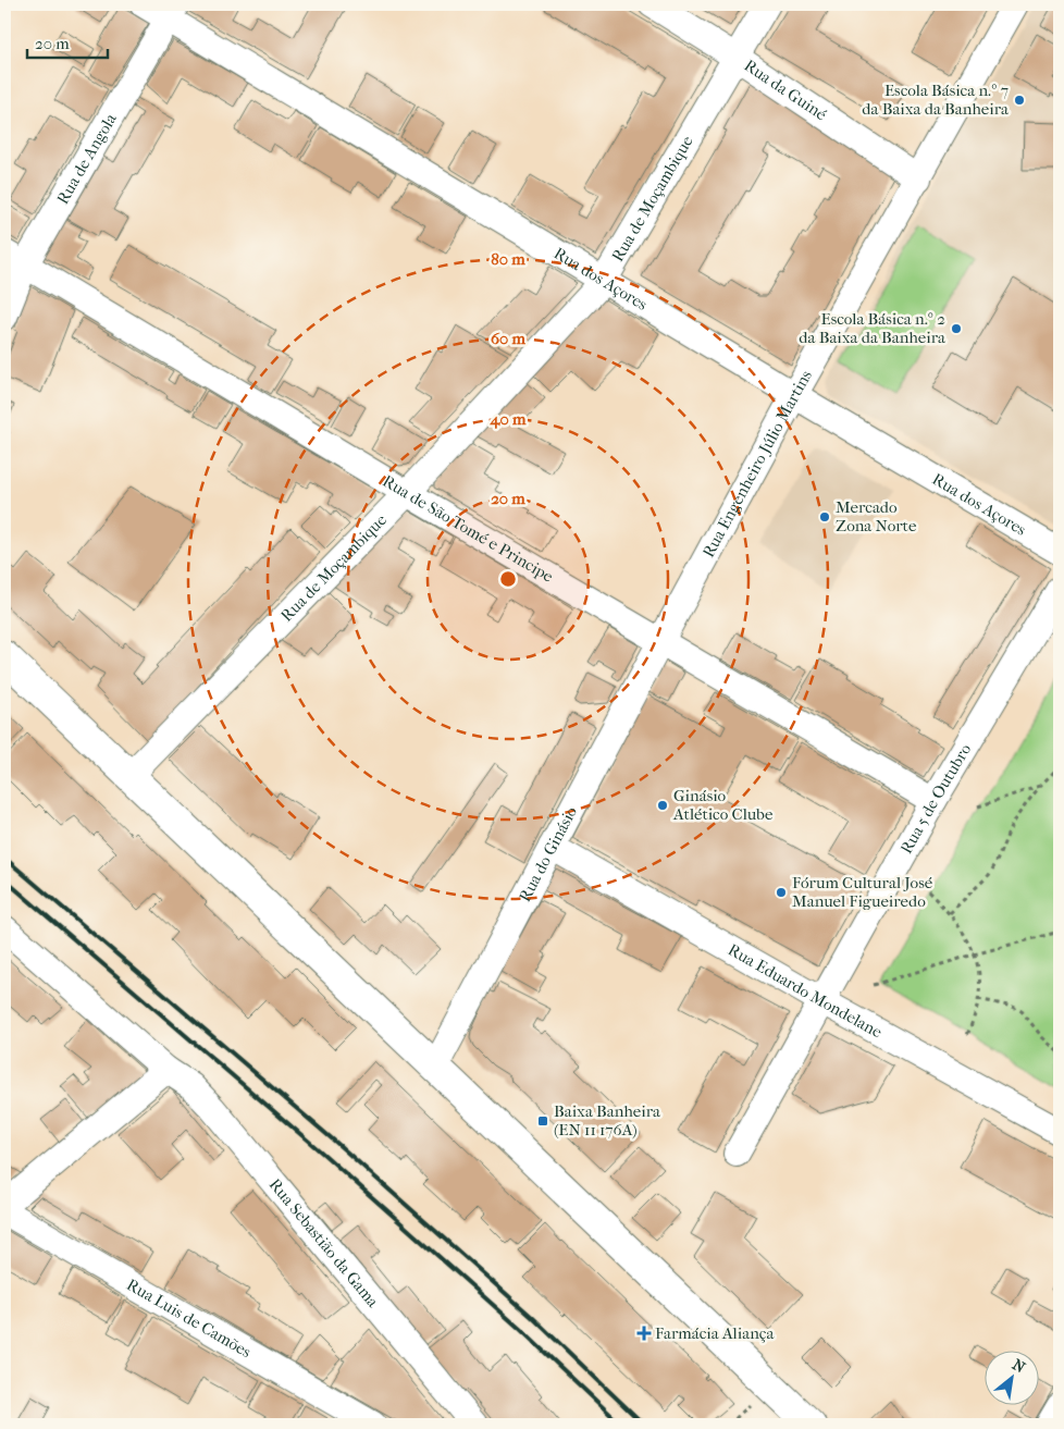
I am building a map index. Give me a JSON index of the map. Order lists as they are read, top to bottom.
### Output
{
  "streets": {
    "street": [
      "Rua da Guiné",
      "Rua de Angola",
      "Rua de Moçambique",
      "Rua dos Açores",
      "Rua Engenheiro Júlio Martins",
      "Rua de São Tomé e Principe",
      "Rua 5 de Outubro",
      "Rua do Ginásio",
      "Rua Eduardo Mondelane",
      "Rua Sebastião da Gama",
      "Rua Luis de Camões"
    ]
  },
  "crossings": [
    ["Rua da Guiné", "Rua de Moçambique"],
    ["Rua da Guiné", "Rua Engenheiro Júlio Martins"],
    ["Rua de Angola", "Rua dos Açores"],
    ["Rua de Angola", "Rua de São Tomé e Principe"],
    ["Rua de Moçambique", "Rua dos Açores"],
    ["Rua de Moçambique", "Rua de São Tomé e Principe"],
    ["Rua dos Açores", "Rua Engenheiro Júlio Martins"],
    ["Rua Engenheiro Júlio Martins", "Rua de São Tomé e Principe"],
    ["Rua Engenheiro Júlio Martins", "Rua do Ginásio"],
    ["Rua de São Tomé e Principe", "Rua 5 de Outubro"],
    ["Rua de São Tomé e Principe", "Rua do Ginásio"],
    ["Rua 5 de Outubro", "Rua Eduardo Mondelane"],
    ["Rua do Ginásio", "Rua Eduardo Mondelane"]
  ],
  "places": {
    "other": [
      "Escola Básica n.º 7 da Baixa da Banheira",
      "Escola Básica n.º 2 da Baixa da Banheira",
      "Mercado Zona Norte",
      "Ginásio Atlético Clube",
      "Fórum Cultural José Manuel Figueiredo"
    ],
    "transit": ["Baixa Banheira (EN 11 176A)"],
    "health": ["Farmácia Aliança"]
  },
  "scale_bar": "20 m",
  "north": "top right",
  "rings": [
    "80 m",
    "60 m",
    "40 m",
    "20 m"
  ]
}
